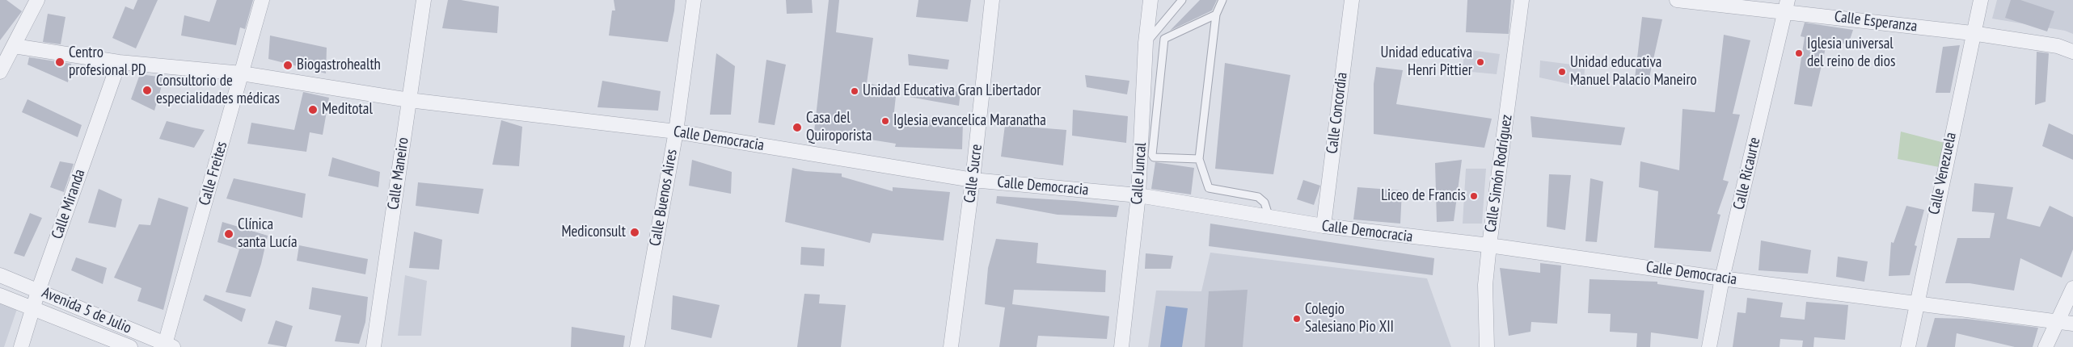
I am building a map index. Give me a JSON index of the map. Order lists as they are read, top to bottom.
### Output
{
  "streets": {
    "street": [
      "Calle Esperanza",
      "Calle Concordia",
      "Calle Democracia",
      "Calle Freites",
      "Calle Maneiro",
      "Calle Sucre",
      "Calle Juncal",
      "Calle Simón Rodríguez",
      "Calle Ricaurte",
      "Calle Venezuela",
      "Calle Buenos Aires",
      "Calle Miranda",
      "Avenida 5 de Julio"
    ]
  },
  "crossings": [
    ["Calle Esperanza", "Calle Ricaurte"],
    ["Calle Esperanza", "Calle Venezuela"],
    ["Calle Concordia", "Calle Democracia"],
    ["Calle Democracia", "Calle Freites"],
    ["Calle Democracia", "Calle Maneiro"],
    ["Calle Democracia", "Calle Sucre"],
    ["Calle Democracia", "Calle Juncal"],
    ["Calle Democracia", "Calle Simón Rodríguez"],
    ["Calle Democracia", "Calle Ricaurte"],
    ["Calle Democracia", "Calle Venezuela"],
    ["Calle Democracia", "Calle Buenos Aires"],
    ["Calle Democracia", "Calle Miranda"],
    ["Calle Freites", "Avenida 5 de Julio"],
    ["Calle Miranda", "Avenida 5 de Julio"]
  ],
  "places": [
    "Iglesia universal del reino de dios",
    "Centro profesional PD",
    "Unidad educativa Henri Pittier",
    "Biogastrohealth",
    "Unidad educativa Manuel Palacio Maneiro",
    "Consultorio de especialidades médicas",
    "Unidad Educativa Gran Libertador",
    "Meditotal",
    "Iglesia evancelica Maranatha",
    "Casa del Quiroporista",
    "Liceo de Francis",
    "Mediconsult",
    "Clínica santa Lucía",
    "Colegio Salesiano Pio XII"
  ]
}
